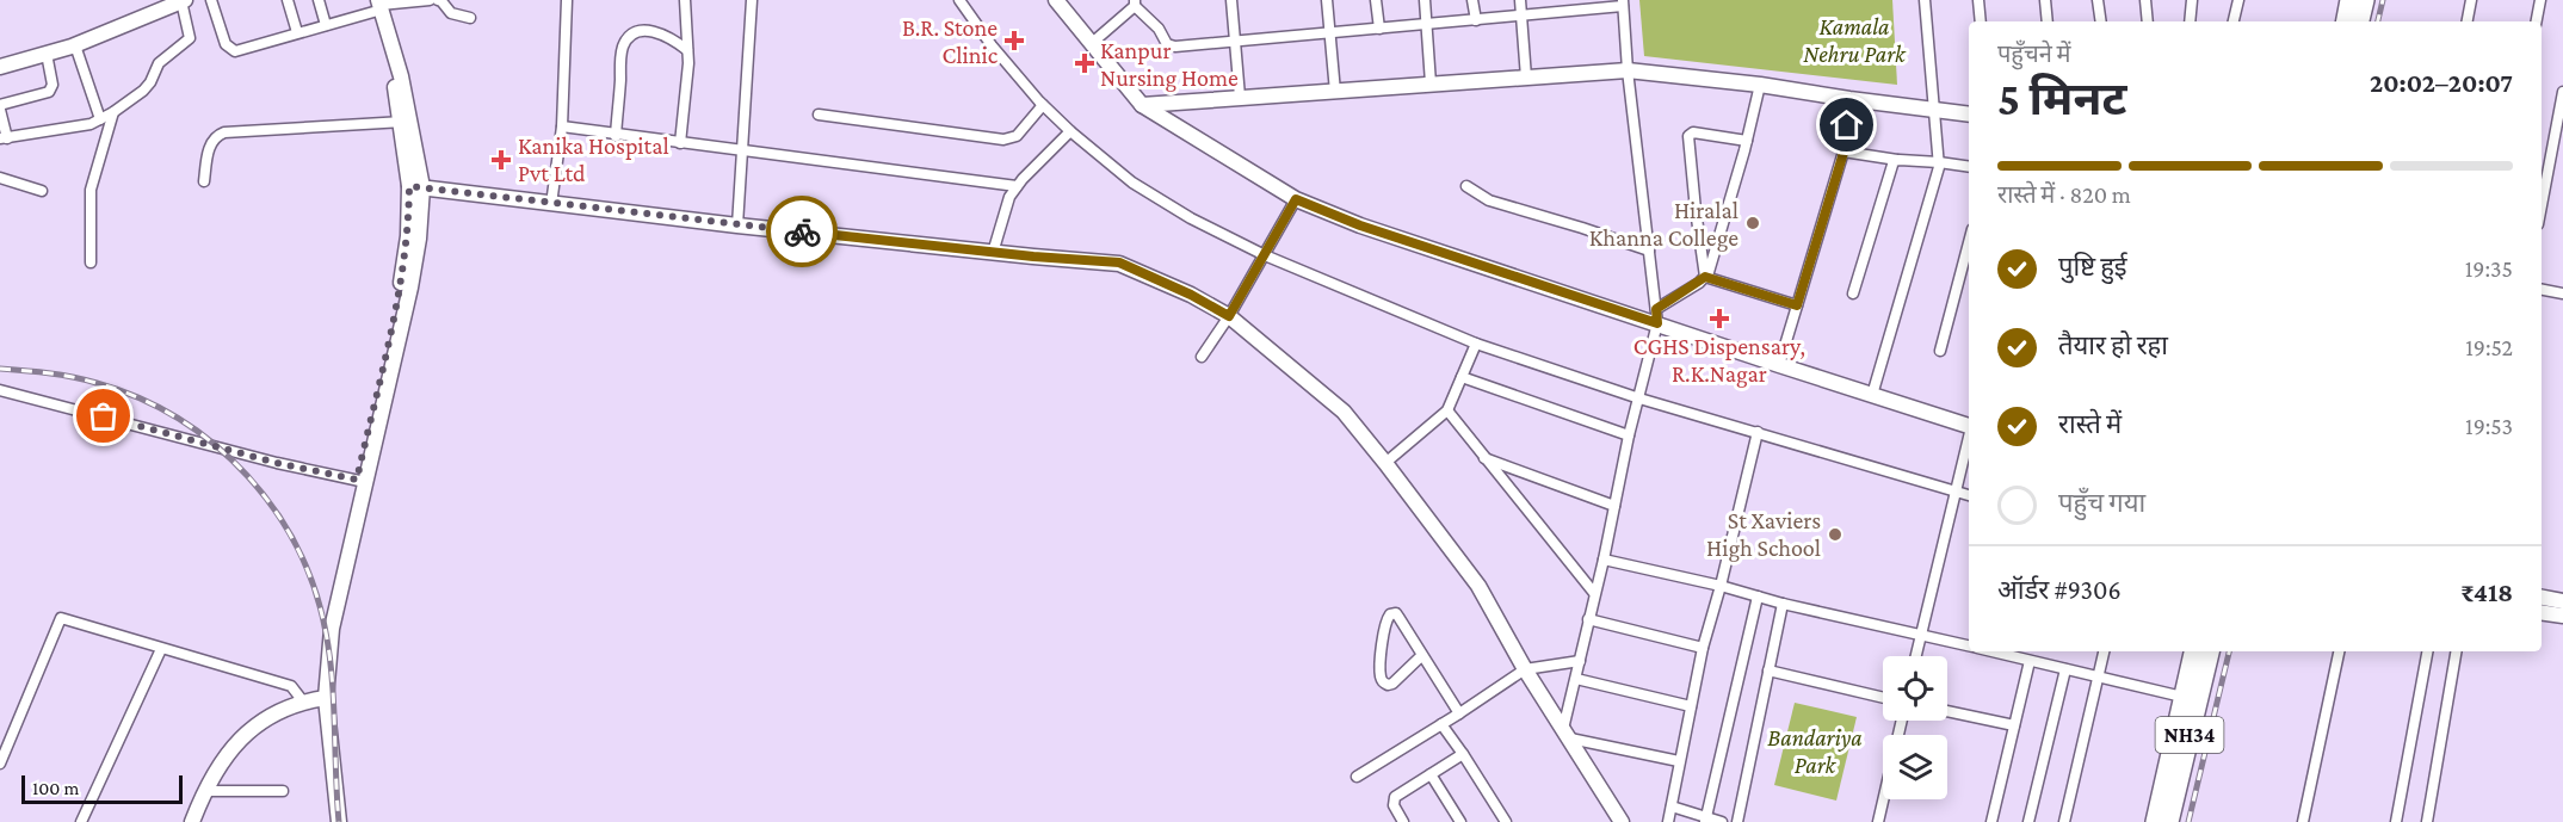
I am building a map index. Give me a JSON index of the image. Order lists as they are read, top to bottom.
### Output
{
  "streets": {
    "highway": ["NH34"]
  },
  "parks": ["Kamala Nehru Park", "Bandariya Park"],
  "places": {
    "health": [
      "B.R. Stone Clinic",
      "Kanpur Nursing Home",
      "Kanika Hospital Pvt Ltd",
      "CGHS Dispensary, R.K.Nagar"
    ],
    "other": ["Hiralal Khanna College", "St Xaviers High School"]
  },
  "scale_bar": "100 m",
  "page": {
    "heading": ["5 मिनट", "पहुँचने में", "20:02–20:07"],
    "panel": ["ऑर्डर #9306", "₹418"],
    "bar": "रास्ते में · 820 m",
    "list": [
      ["पुष्टि हुई", "19:35"],
      ["तैयार हो रहा", "19:52"],
      ["रास्ते में", "19:53"],
      "पहुँच गया"
    ],
    "scale": "100 m"
  }
}
